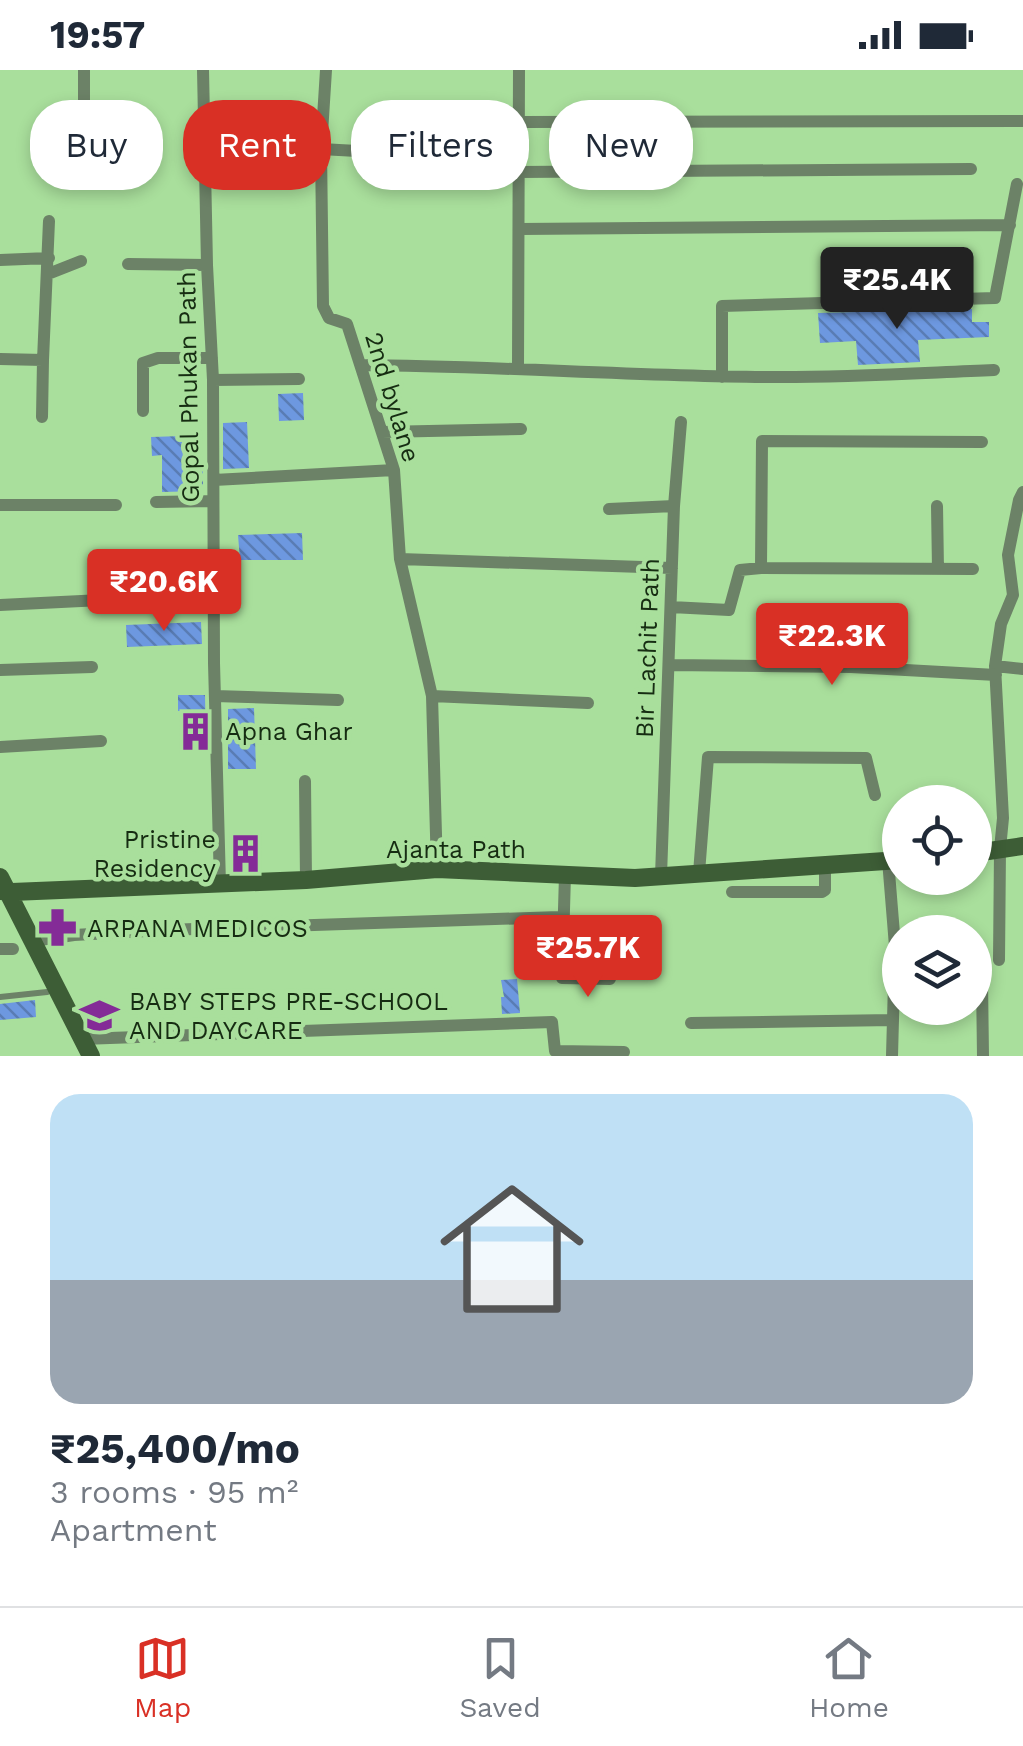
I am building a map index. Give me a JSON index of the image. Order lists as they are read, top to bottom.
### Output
{
  "streets": {
    "street": [
      "Gopal Phukan Path",
      "2nd bylane",
      "Bir Lachit Path",
      "Ajanta Path"
    ]
  },
  "crossings": [
    ["Gopal Phukan Path", "Ajanta Path"],
    ["2nd bylane", "Ajanta Path"],
    ["Bir Lachit Path", "Ajanta Path"]
  ],
  "places": {
    "building": ["Apna Ghar", "Pristine Residency"],
    "pharmacy": ["ARPANA MEDICOS"],
    "school or university": ["BABY STEPS PRE-SCHOOL AND DAYCARE"]
  },
  "page": {
    "status": "19:57",
    "chip": [
      "Buy",
      "Rent",
      "Filters",
      "New"
    ],
    "price": [
      "₹25.4K",
      "₹20.6K",
      "₹22.3K",
      "₹25.7K"
    ],
    "list": [
      {
        "name": "₹25,400/mo",
        "note": "3 rooms · 95 m² · Apartment"
      }
    ],
    "tabs": ["Map", "Saved", "Home"]
  }
}
